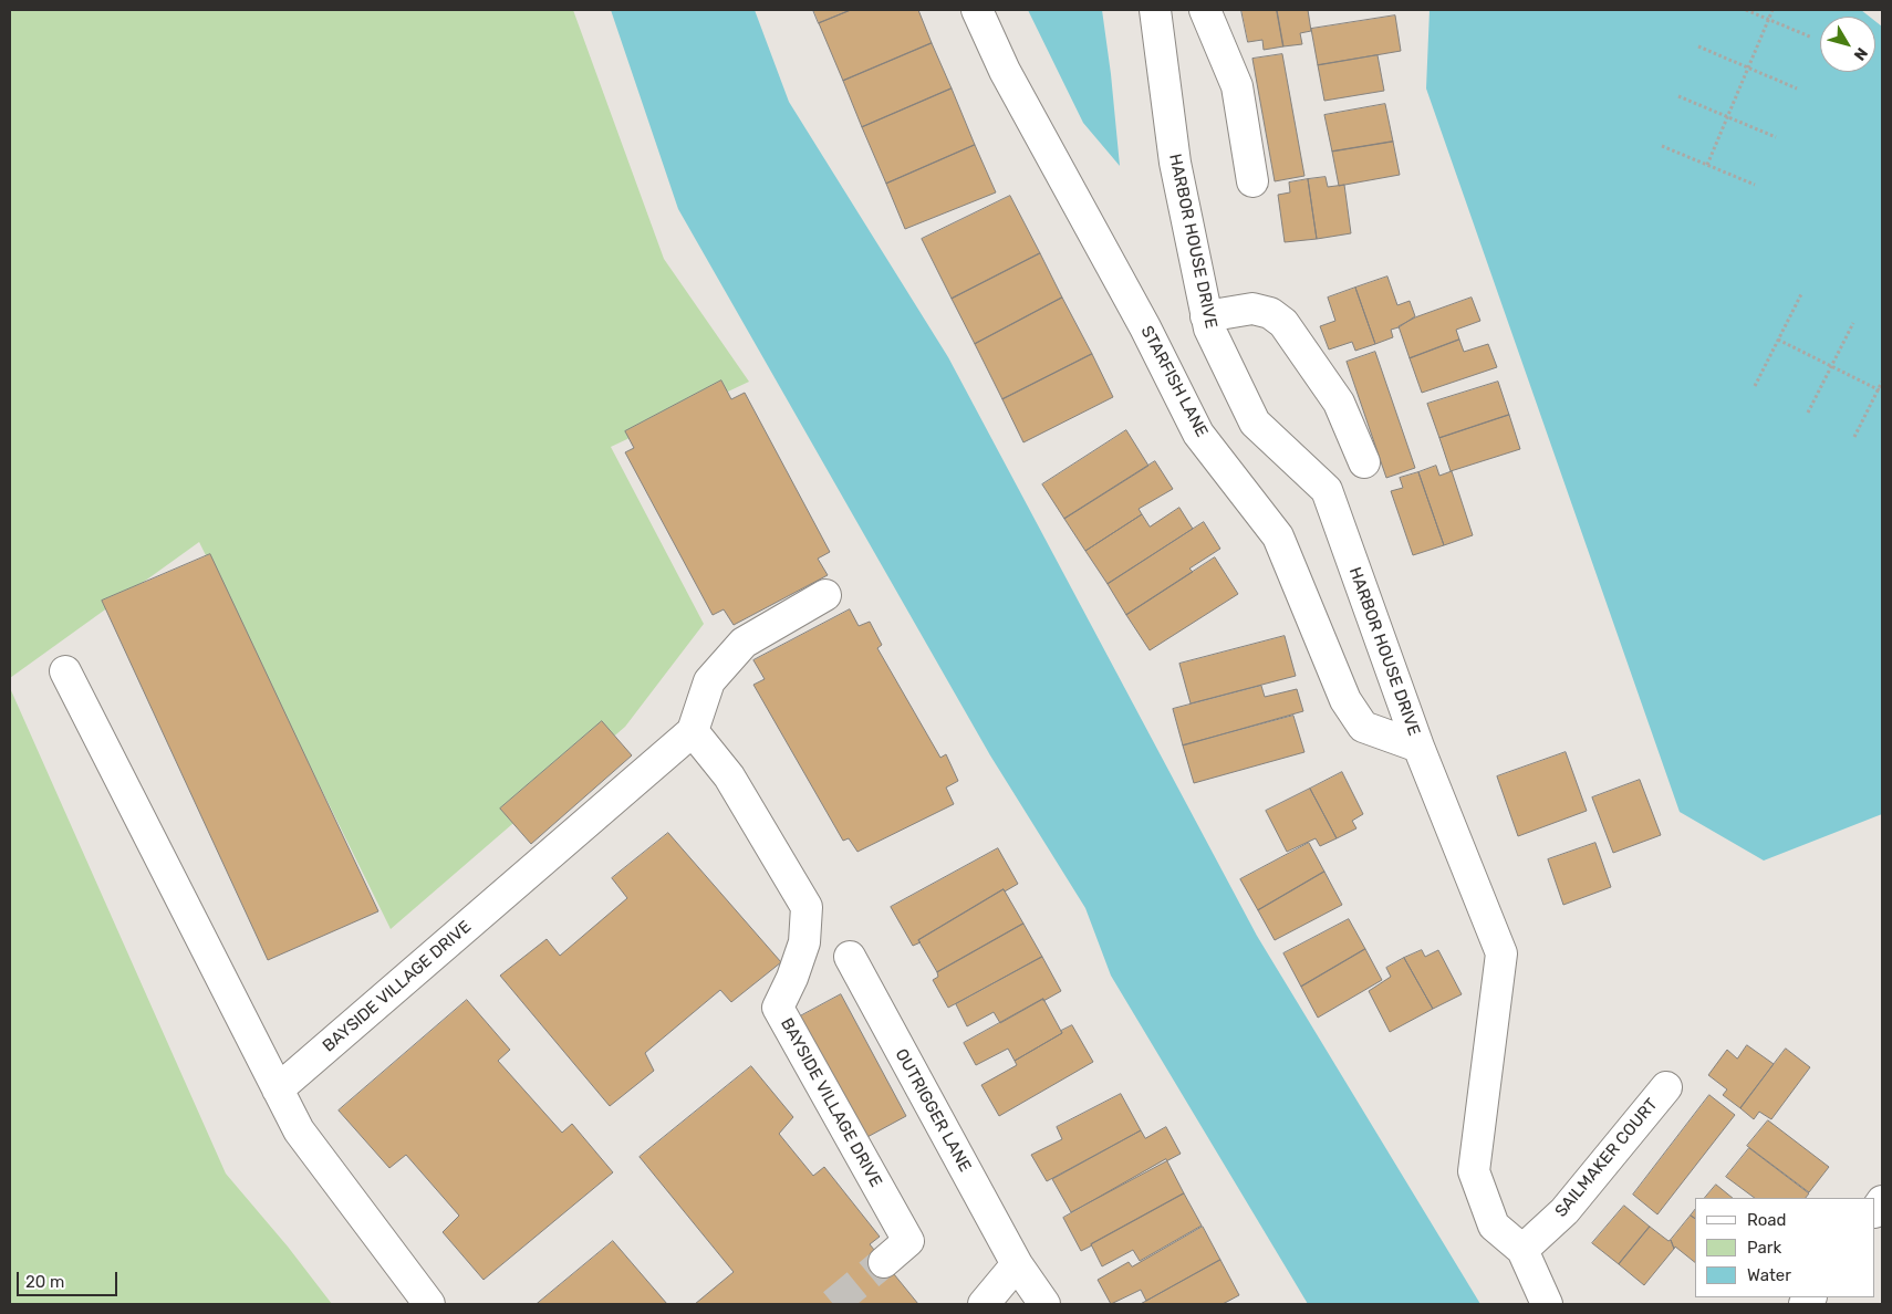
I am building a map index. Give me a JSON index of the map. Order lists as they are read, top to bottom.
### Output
{
  "streets": {
    "street": [
      "HARBOR HOUSE DRIVE",
      "STARFISH LANE",
      "BAYSIDE VILLAGE DRIVE",
      "OUTRIGGER LANE",
      "SAILMAKER COURT"
    ]
  },
  "crossings": [
    ["HARBOR HOUSE DRIVE", "STARFISH LANE"],
    ["HARBOR HOUSE DRIVE", "SAILMAKER COURT"]
  ],
  "legend": ["Road", "Park", "Water"],
  "scale_bar": "20 m",
  "north": "bottom right"
}
